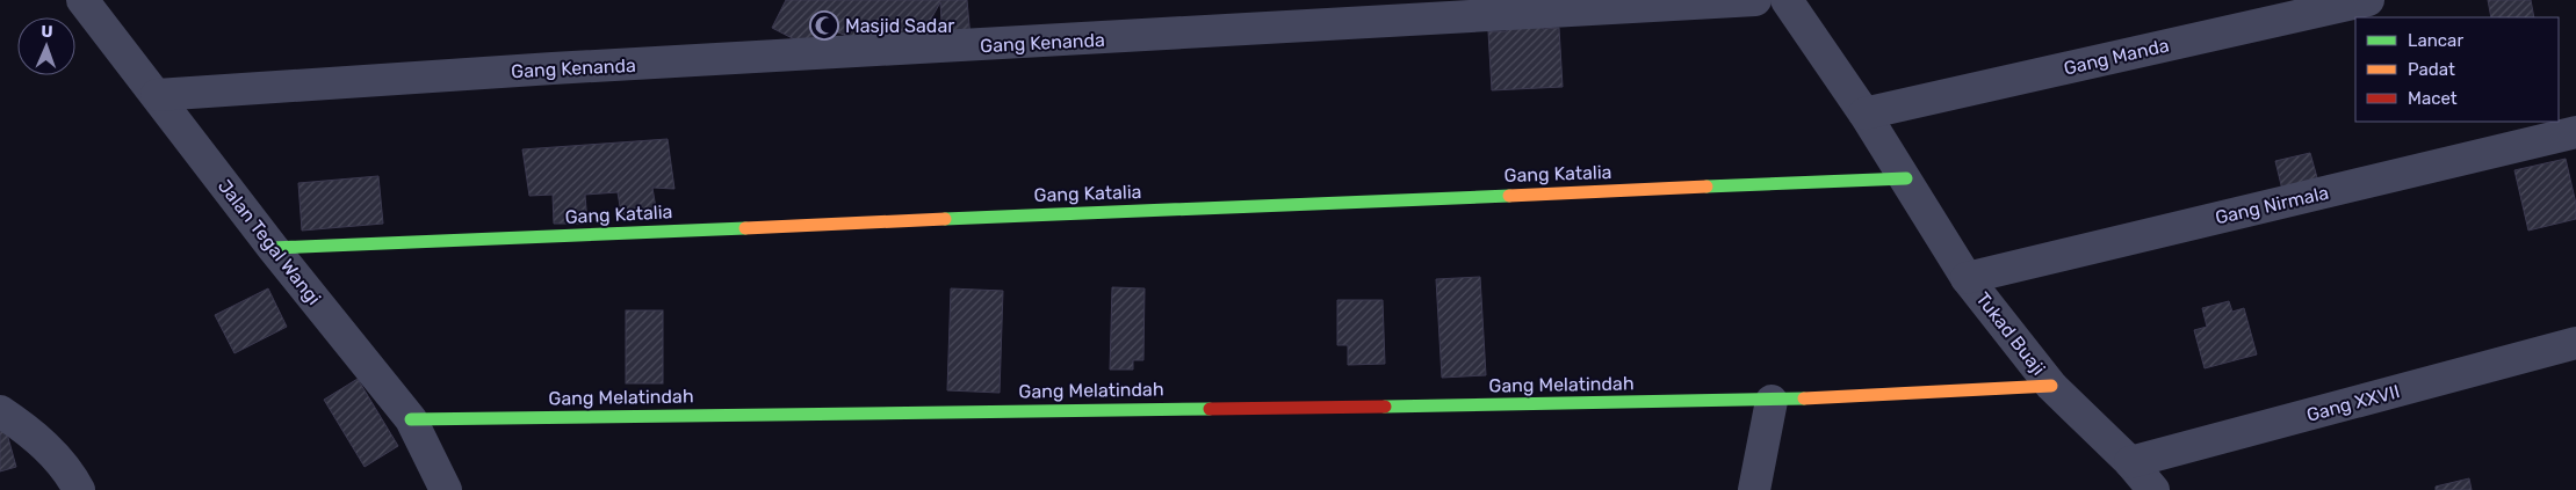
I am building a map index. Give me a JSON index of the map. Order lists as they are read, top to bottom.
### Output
{
  "streets": {
    "street": [
      "Gang Kenanda",
      "Gang Manda",
      "Gang Katalia",
      "Gang Nirmala",
      "Jalan Tegal Wangi",
      "Tukad Buaji",
      "Gang Melatindah",
      "Gang XXVII"
    ]
  },
  "crossings": [
    ["Gang Kenanda", "Jalan Tegal Wangi"],
    ["Gang Manda", "Tukad Buaji"],
    ["Gang Katalia", "Jalan Tegal Wangi"],
    ["Gang Katalia", "Tukad Buaji"],
    ["Gang Nirmala", "Tukad Buaji"],
    ["Jalan Tegal Wangi", "Gang Melatindah"],
    ["Tukad Buaji", "Gang Melatindah"]
  ],
  "places": {
    "mosque": ["Masjid Sadar"]
  },
  "legend": ["Lancar", "Padat", "Macet"],
  "north": "top"
}
